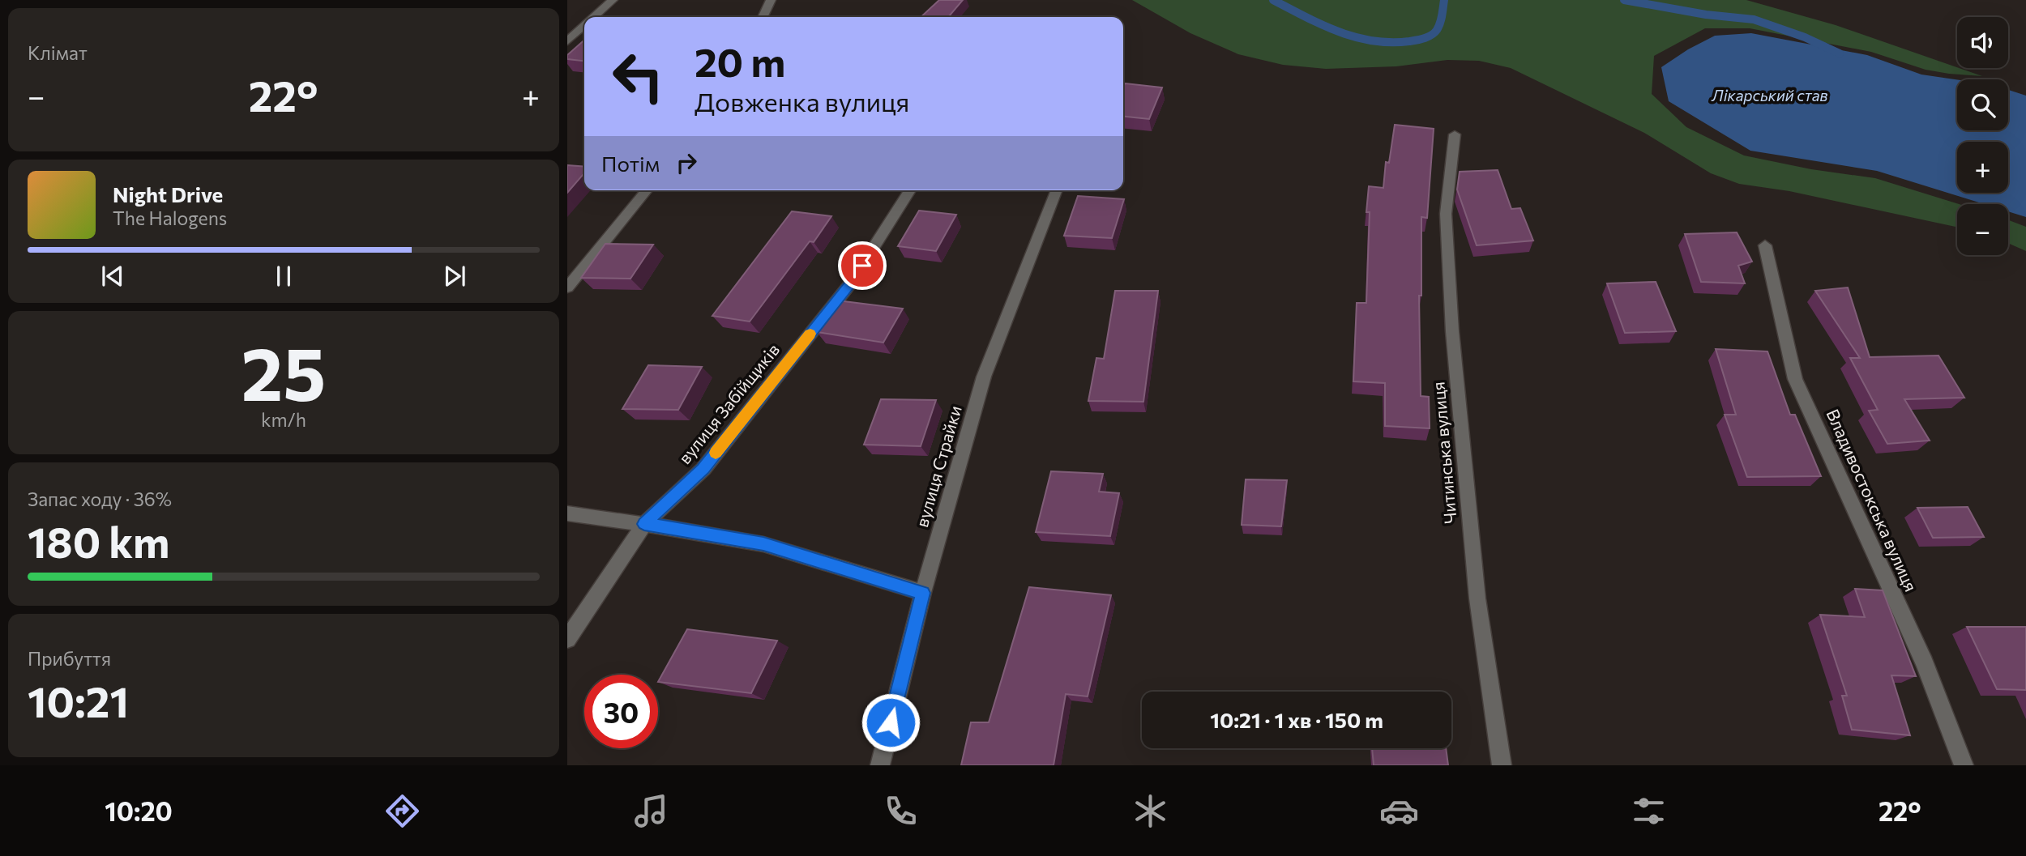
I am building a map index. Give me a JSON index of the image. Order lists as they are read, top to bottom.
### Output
{
  "streets": {
    "street": [
      "вулиця Забійщиків",
      "Читинська вулиця",
      "вулиця Страйки",
      "Владивостокська вулиця"
    ]
  },
  "water": ["Лікарський став"],
  "page": {
    "tile": [
      "Клімат",
      ["25", "km/h"],
      ["Запас ходу · 36%", "180 km"],
      ["Прибуття", "10:21"]
    ],
    "map_buttons": ["+", "−"],
    "turn": ["20 m", "Довженка вулиця"],
    "heat": ["−", "22°", "+"],
    "then": "Потім",
    "song": ["Night Drive", "The Halogens"],
    "limit": "30",
    "trip": "10:21 · 1 хв · 150 m",
    "tabs": ["10:20", "22°"]
  }
}
